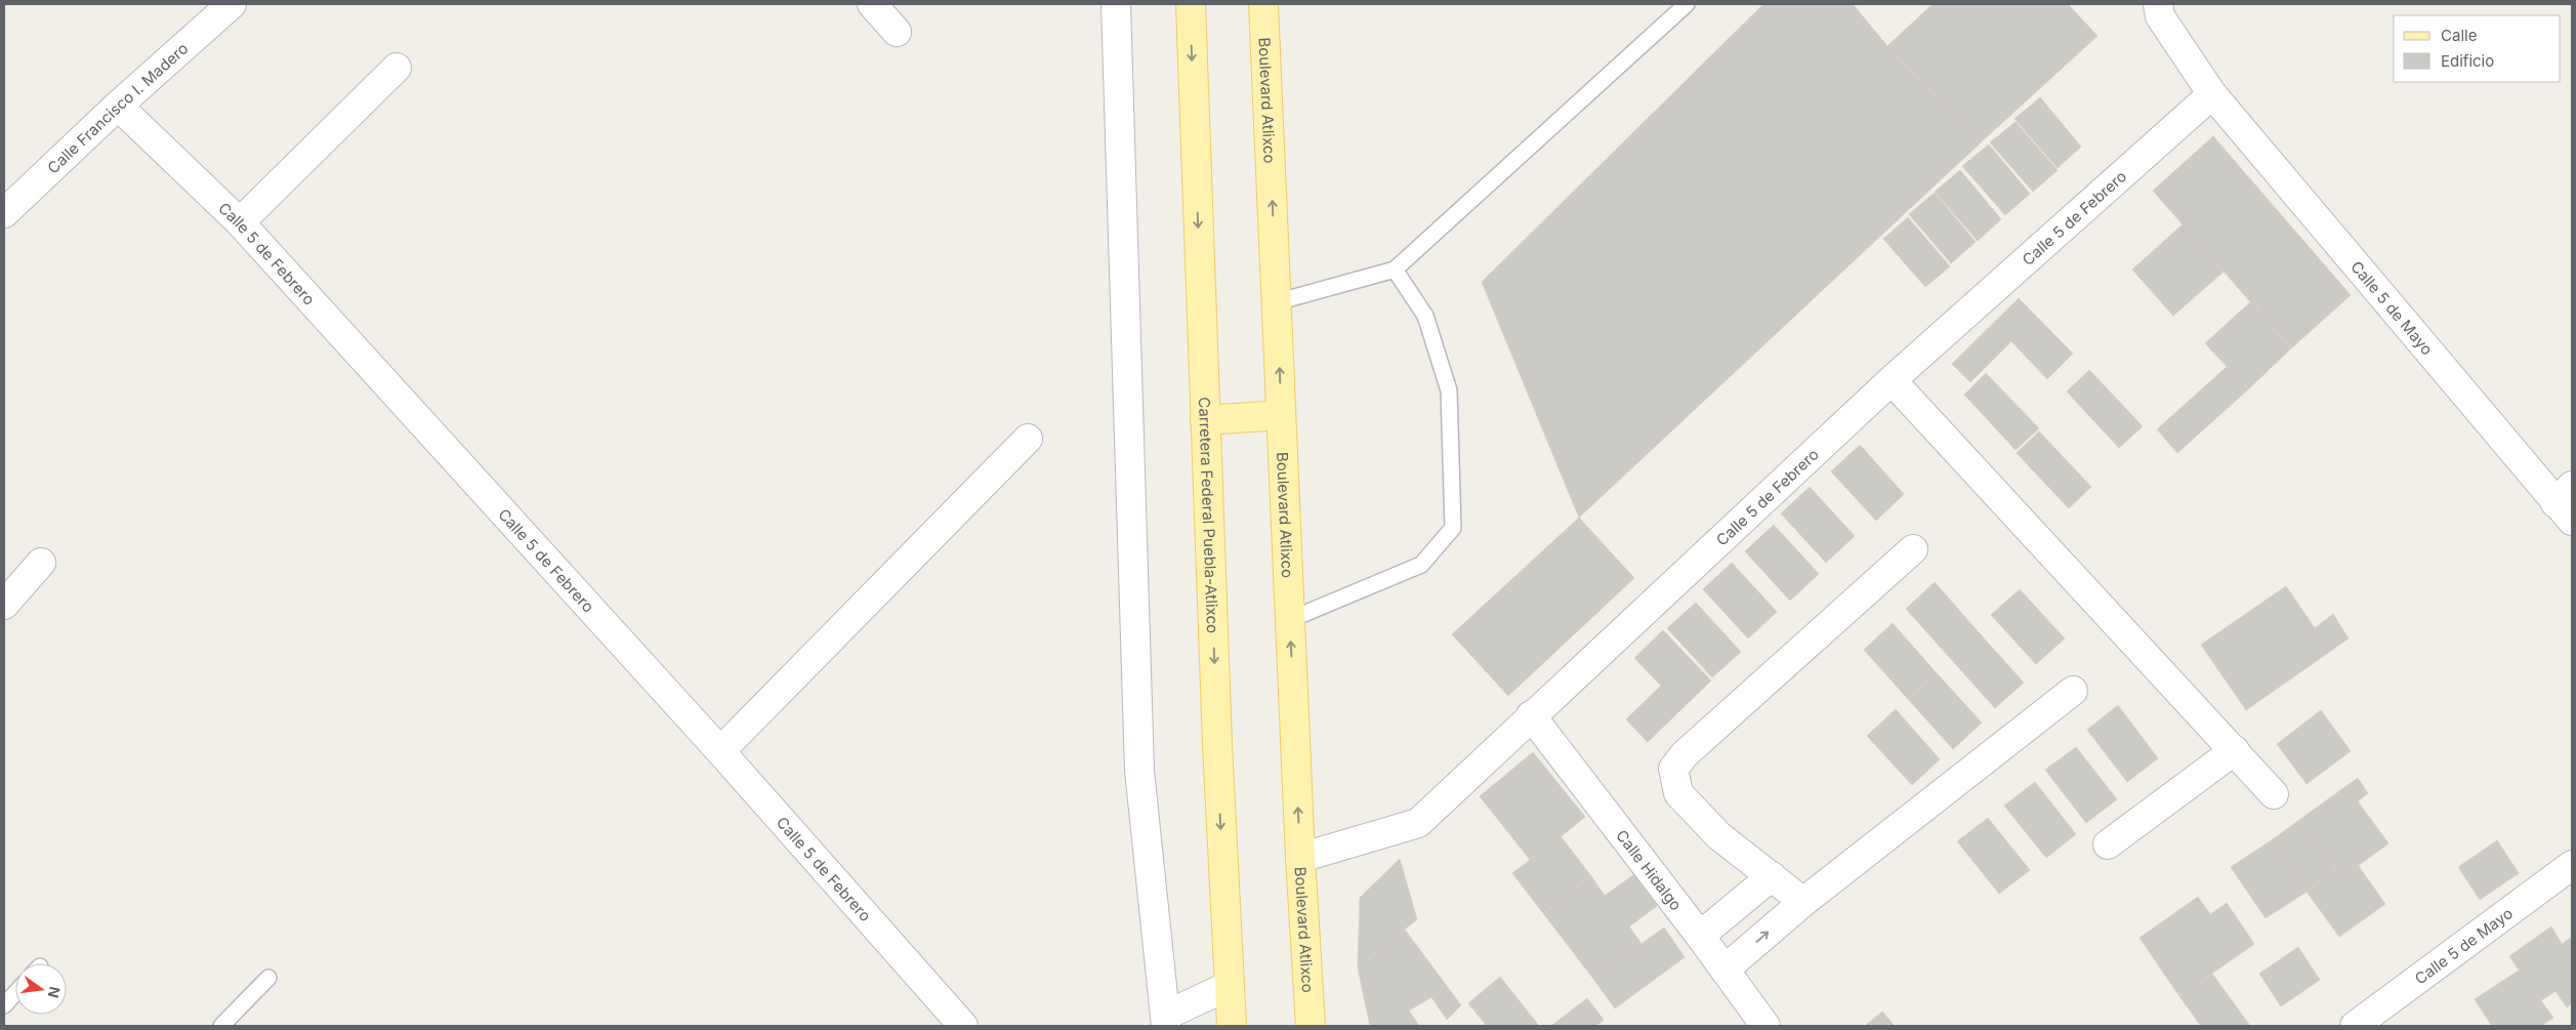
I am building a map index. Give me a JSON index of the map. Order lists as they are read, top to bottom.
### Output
{
  "streets": {
    "main road": ["Boulevard Atlixco", "Carretera Federal Puebla-Atlixco"],
    "street": [
      "Calle Francisco I. Madero",
      "Calle 5 de Febrero",
      "Calle 5 de Mayo",
      "Calle Hidalgo"
    ]
  },
  "crossings": [
    ["Boulevard Atlixco", "Calle 5 de Febrero"],
    ["Calle Francisco I. Madero", "Calle 5 de Febrero"],
    ["Calle 5 de Febrero", "Calle 5 de Mayo"],
    ["Calle 5 de Febrero", "Calle Hidalgo"]
  ],
  "one_way": ["Boulevard Atlixco", "Carretera Federal Puebla-Atlixco"],
  "legend": ["Calle", "Edificio"],
  "north": "right"
}
